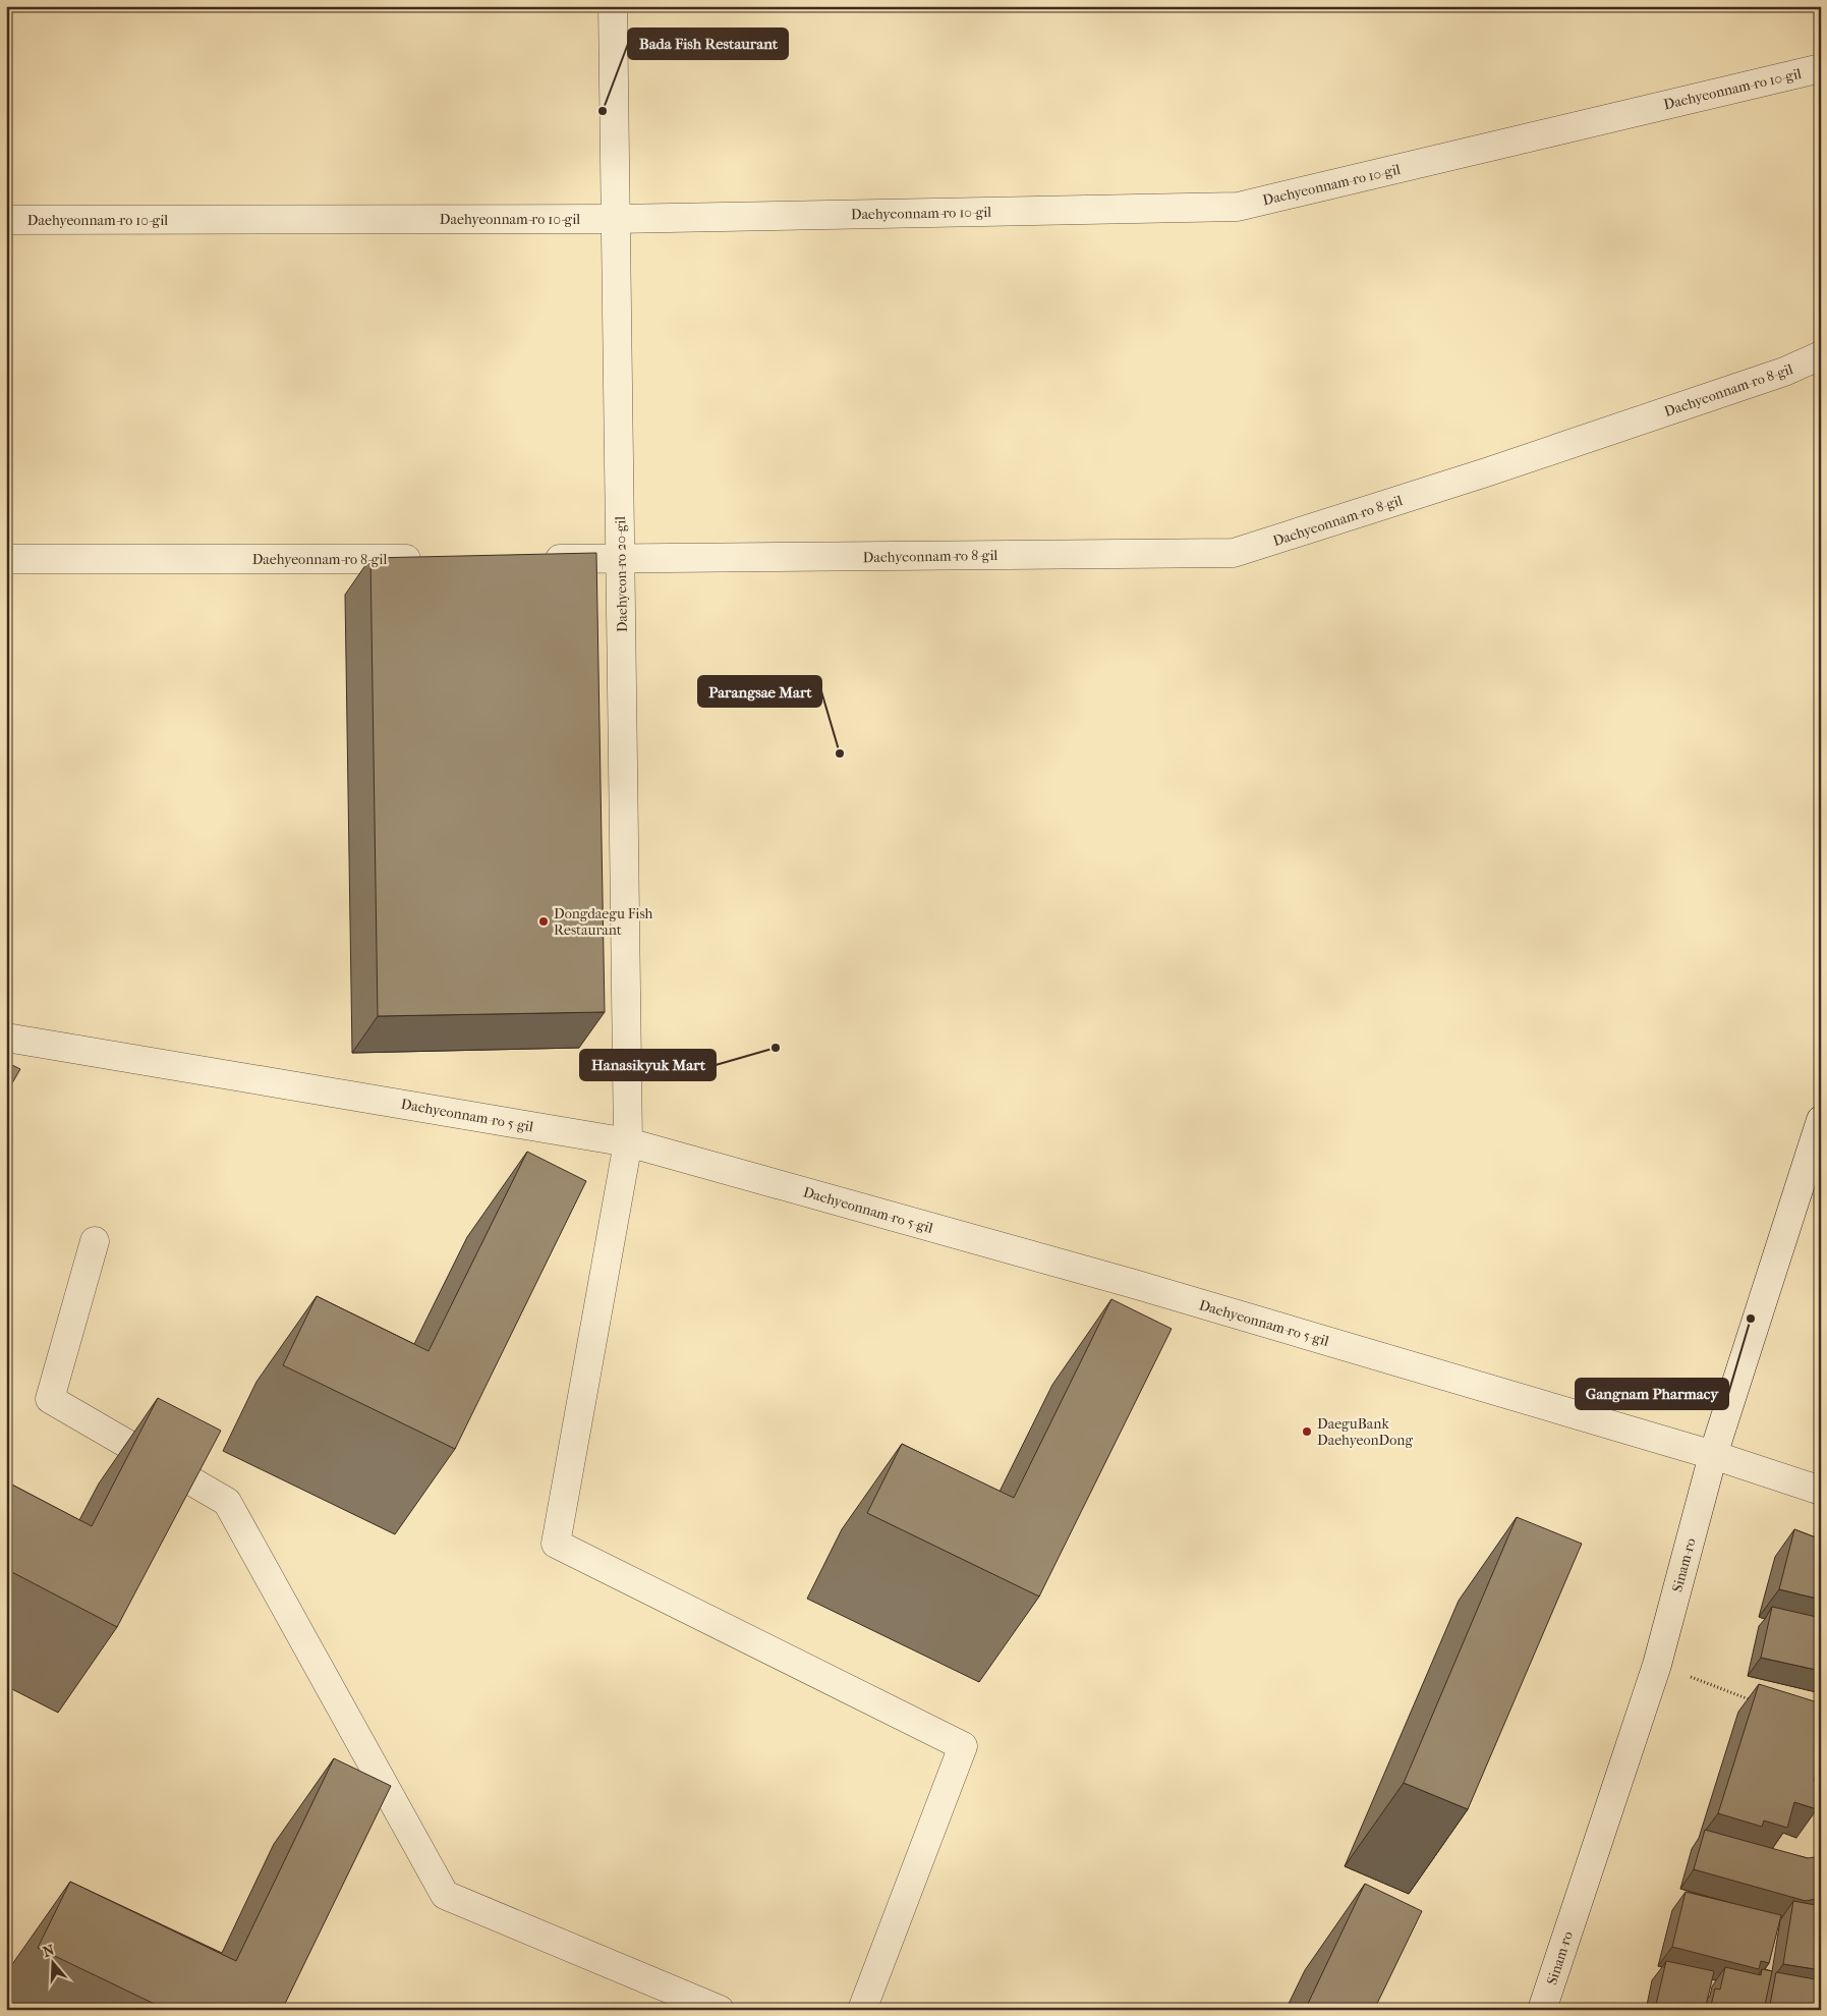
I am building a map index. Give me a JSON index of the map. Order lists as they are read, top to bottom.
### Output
{
  "streets": {
    "street": [
      "Daehyeonnam-ro 10-gil",
      "Daehyeonnam-ro 8-gil",
      "Daehyeon-ro 20-gil",
      "Daehyeonnam-ro 5-gil",
      "Sinam-ro"
    ]
  },
  "crossings": [
    ["Daehyeonnam-ro 10-gil", "Daehyeon-ro 20-gil"],
    ["Daehyeonnam-ro 8-gil", "Daehyeon-ro 20-gil"],
    ["Daehyeon-ro 20-gil", "Daehyeonnam-ro 5-gil"],
    ["Daehyeonnam-ro 5-gil", "Sinam-ro"]
  ],
  "places": [
    "Bada Fish Restaurant",
    "Parangsae Mart",
    "Dongdaegu Fish Restaurant",
    "Hanasikyuk Mart",
    "Gangnam Pharmacy",
    "DaeguBank DaehyeonDong"
  ],
  "north": "top"
}
